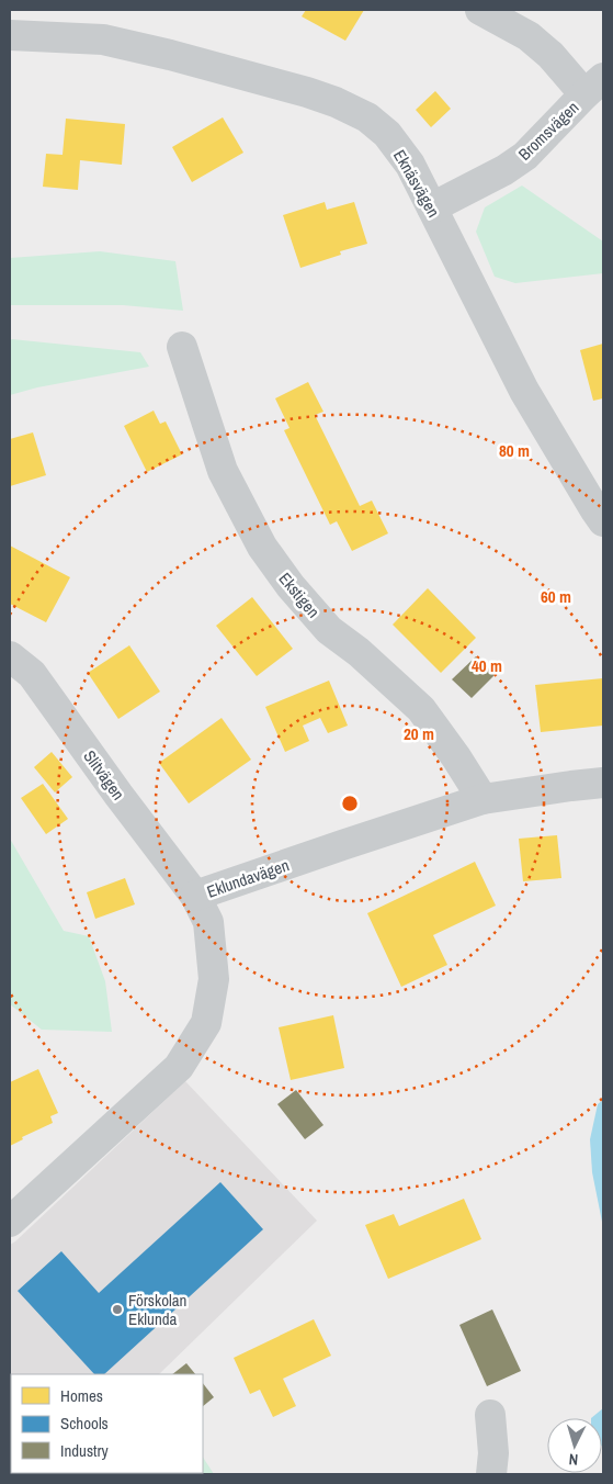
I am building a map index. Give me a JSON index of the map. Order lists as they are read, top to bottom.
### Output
{
  "streets": {
    "street": [
      "Bromsvägen",
      "Eknäsvägen",
      "Ekstigen",
      "Slitvägen",
      "Eklundavägen"
    ]
  },
  "crossings": [
    ["Bromsvägen", "Eknäsvägen"],
    ["Ekstigen", "Eklundavägen"],
    ["Slitvägen", "Eklundavägen"]
  ],
  "places": ["Förskolan Eklunda"],
  "legend": ["Homes", "Schools", "Industry"],
  "north": "bottom",
  "rings": [
    "80 m",
    "60 m",
    "40 m",
    "20 m"
  ]
}
